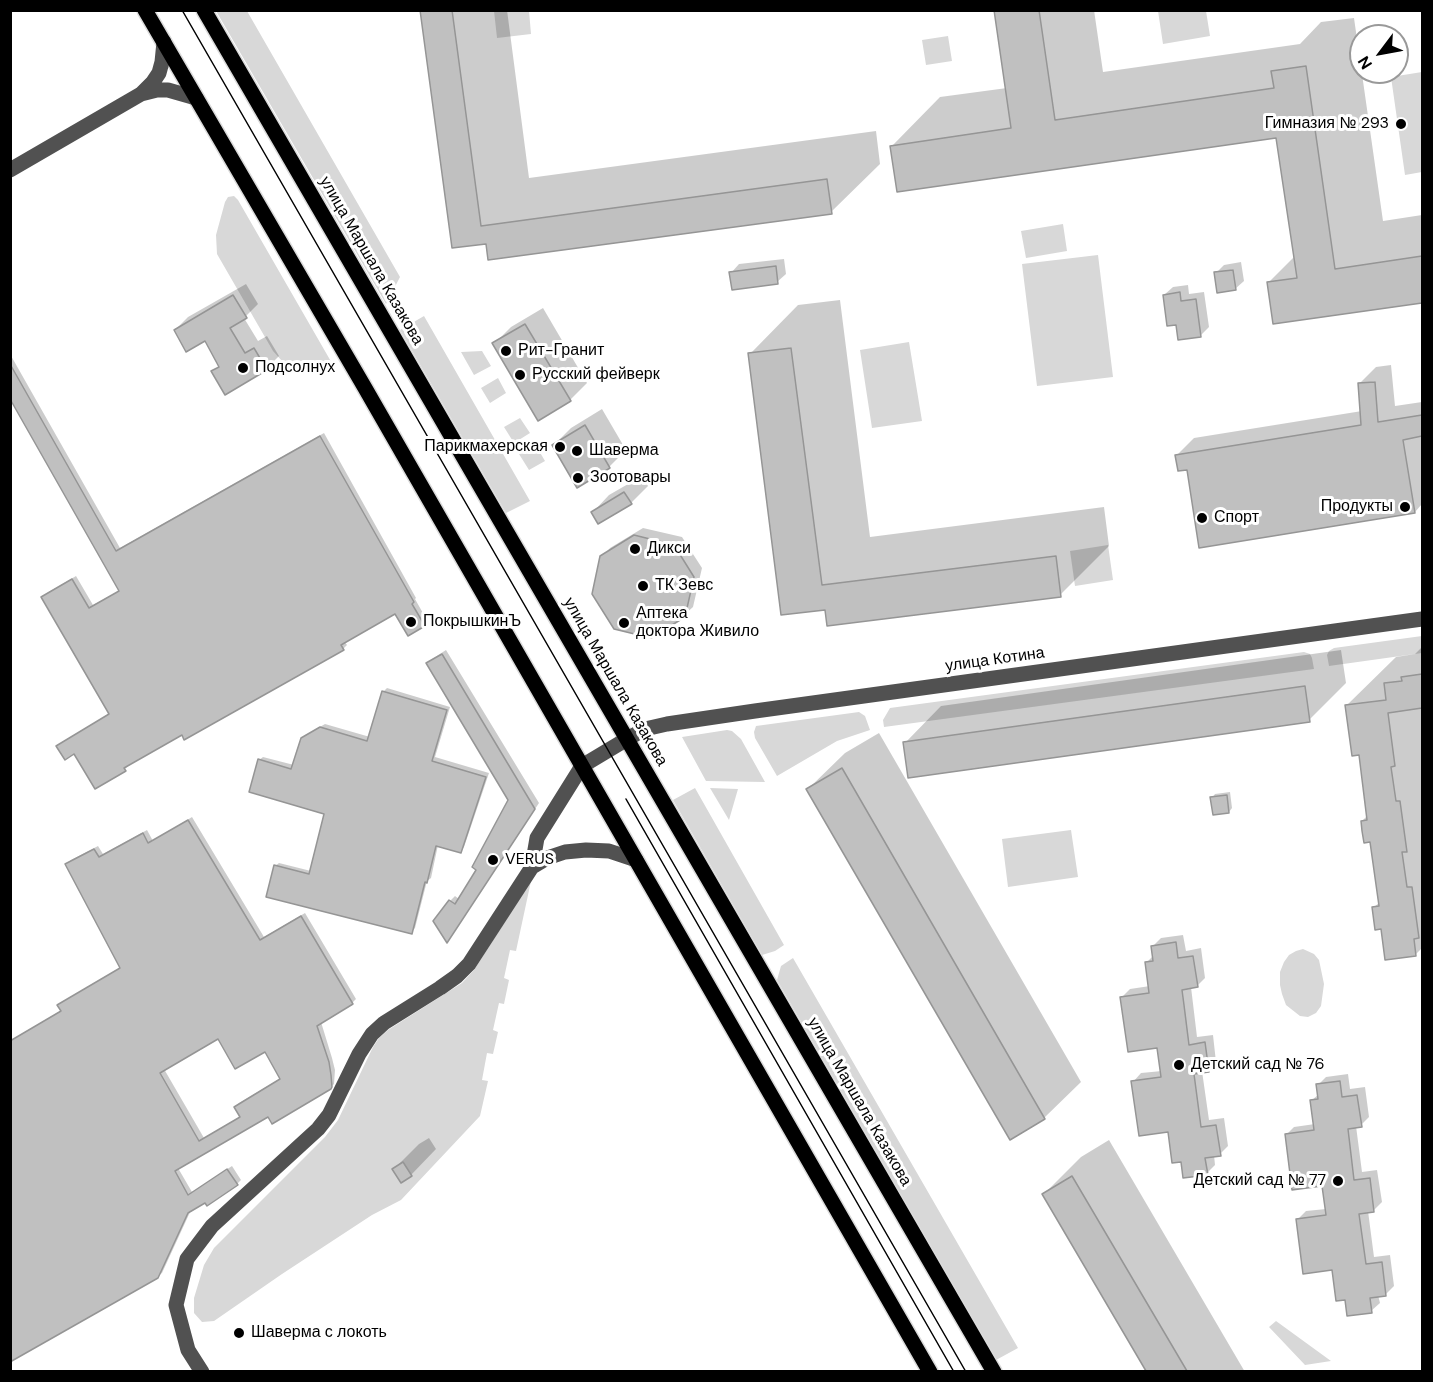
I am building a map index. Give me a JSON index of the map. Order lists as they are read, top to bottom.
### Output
{
  "streets": {
    "main road": ["улица Маршала Казакова"],
    "street": ["улица Котина"]
  },
  "crossings": [
    ["улица Маршала Казакова", "улица Котина"]
  ],
  "places": [
    "Гимназия № 293",
    "Рит-Гранит",
    "Подсолнух",
    "Русский фейверк",
    "Парикмахерская",
    "Шаверма",
    "Зоотовары",
    "Продукты",
    "Спорт",
    "Дикси",
    "ТК Зевс",
    "ПокрышкинЪ",
    "Аптека доктора Живило",
    "VERUS",
    "Детский сад № 76",
    "Детский сад № 77",
    "Шаверма с локоть"
  ],
  "north": "bottom left"
}
